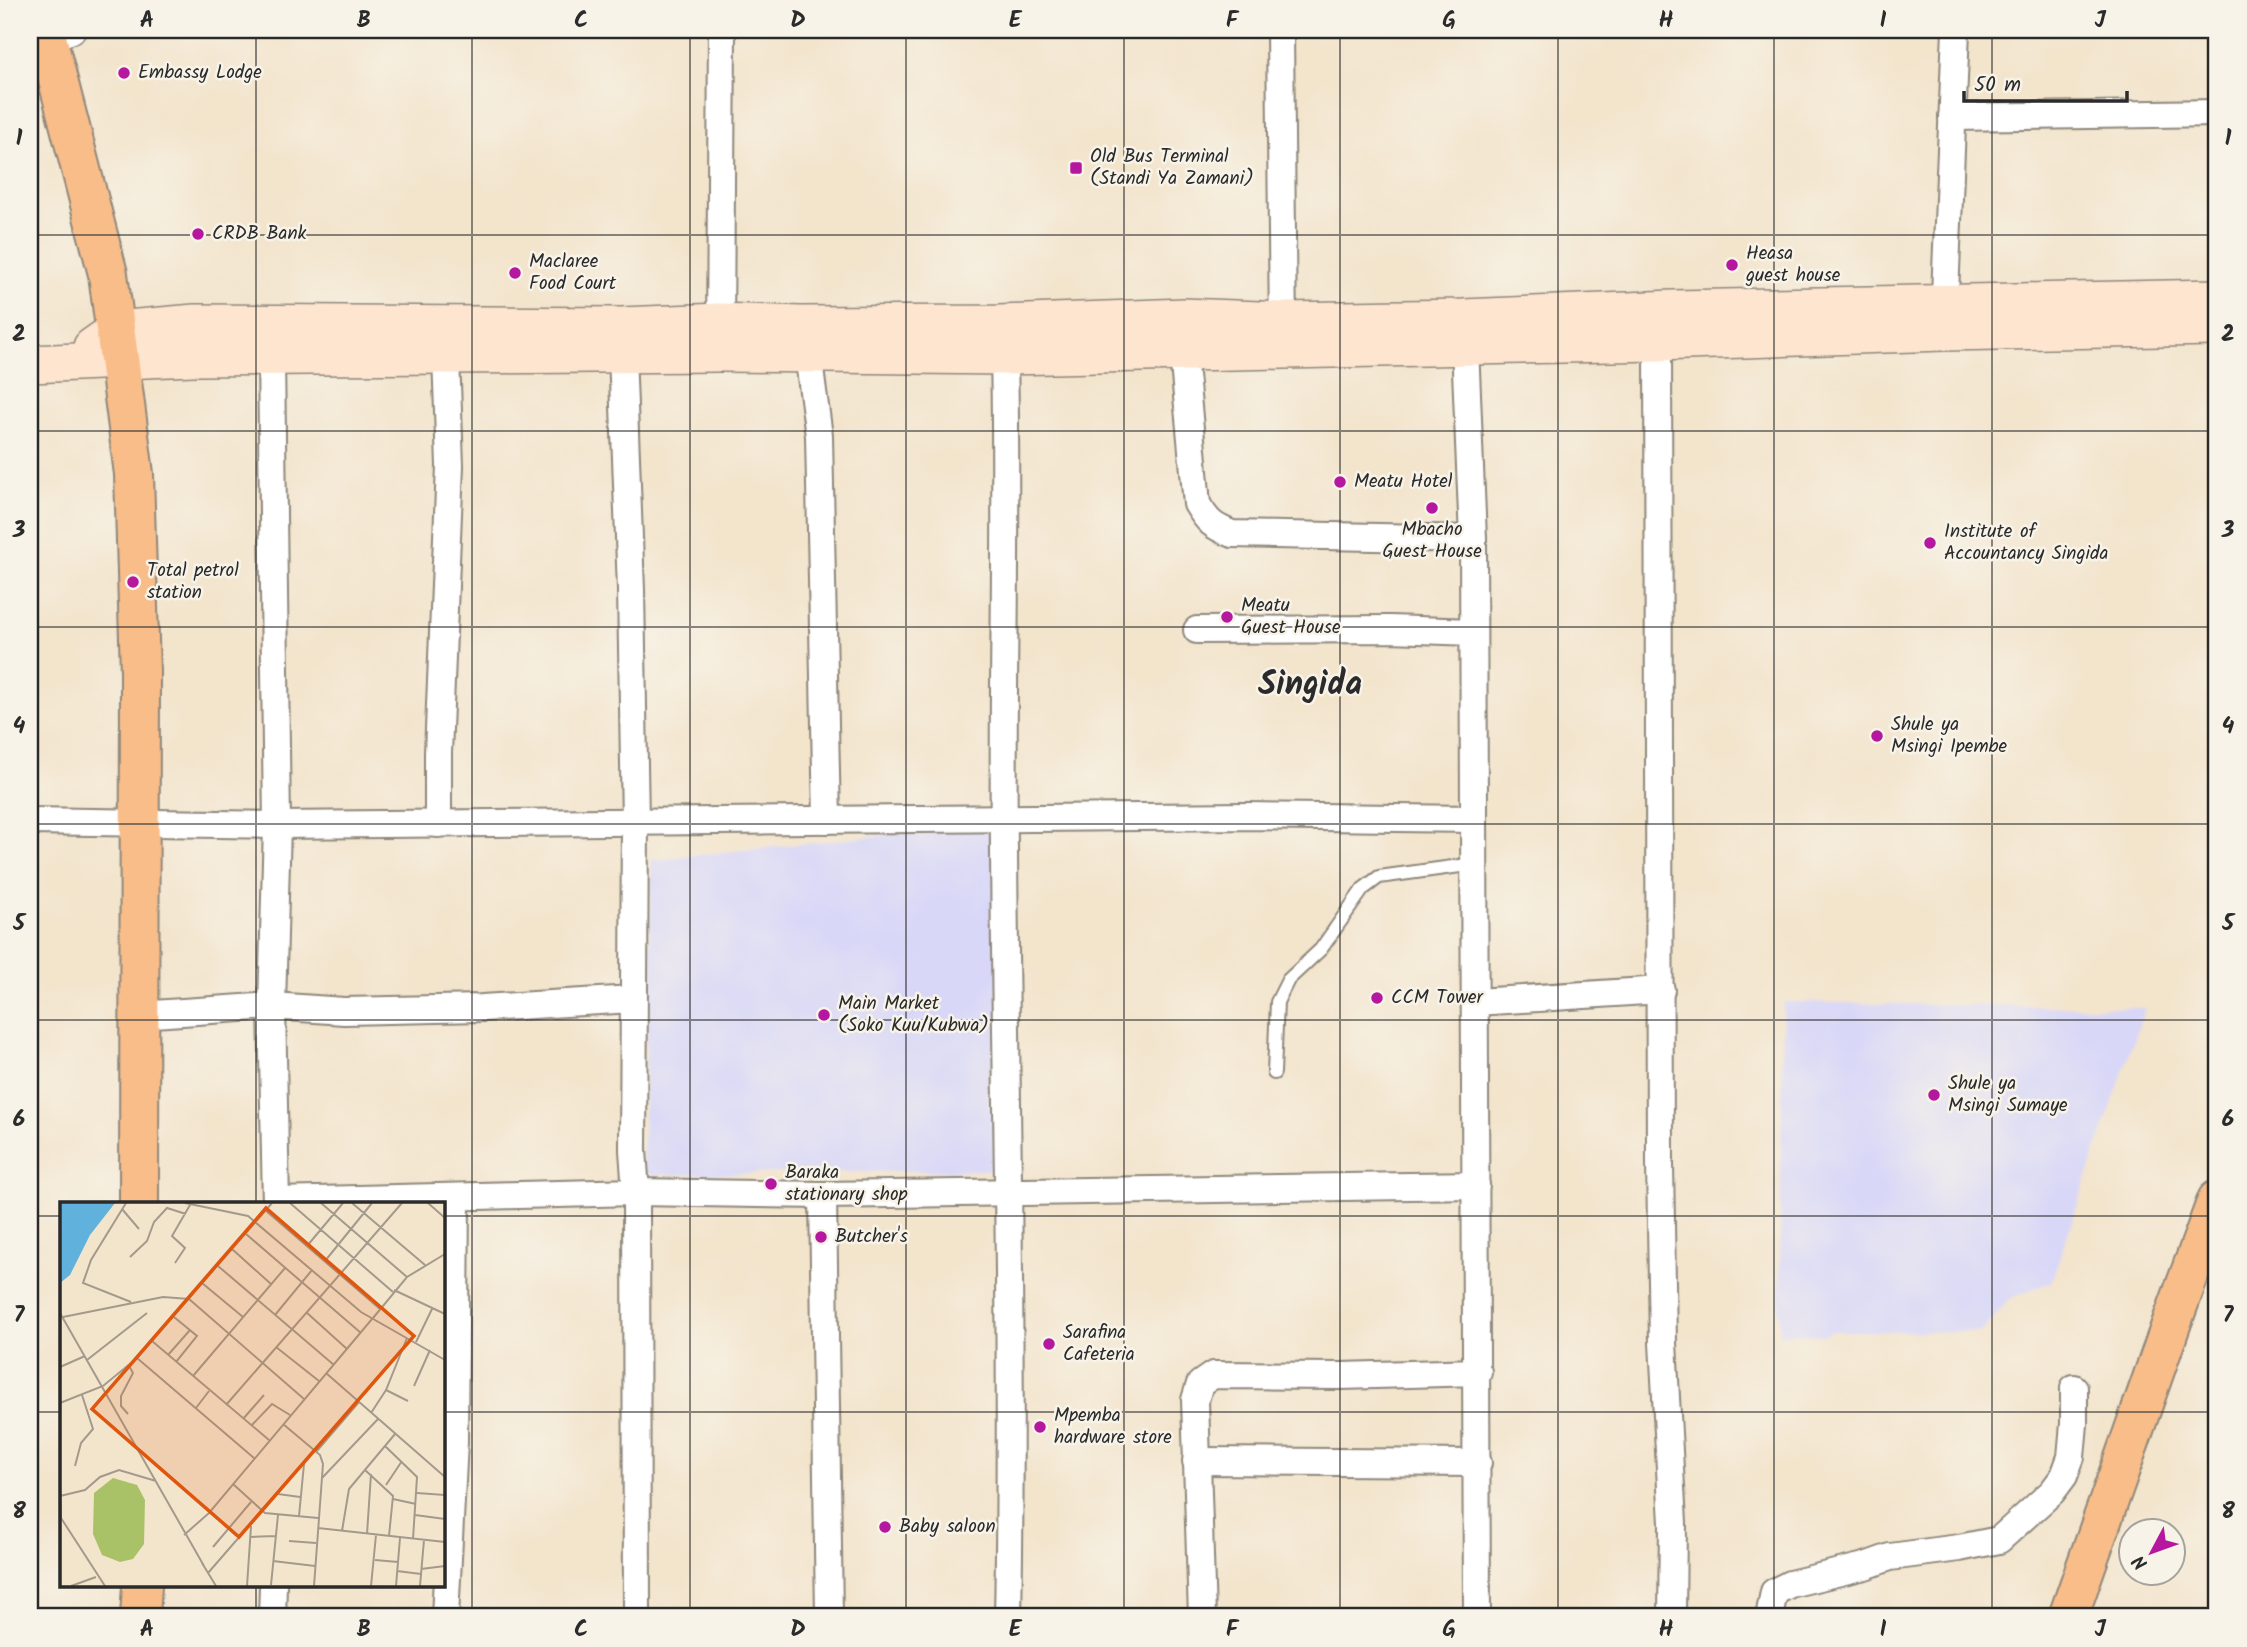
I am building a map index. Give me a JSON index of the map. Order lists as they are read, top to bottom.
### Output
{
  "districts": ["Singida"],
  "places": {
    "other": [
      "Embassy Lodge",
      "CRDB Bank",
      "Heasa guest house",
      "Maclaree Food Court",
      "Meatu Hotel",
      "Mbacho Guest House",
      "Institute of Accountancy Singida",
      "Total petrol station",
      "Meatu Guest House",
      "Shule ya Msingi Ipembe",
      "CCM Tower",
      "Main Market (Soko Kuu/Kubwa)",
      "Shule ya Msingi Sumaye",
      "Baraka stationary shop",
      "Butcher's",
      "Sarafina Cafeteria",
      "Mpemba hardware store",
      "Baby saloon"
    ],
    "transit": ["Old Bus Terminal (Standi Ya Zamani)"]
  },
  "scale_bar": "50 m",
  "north": "bottom left",
  "grid": {
    "columns": [
      "A",
      "B",
      "C",
      "D",
      "E",
      "F",
      "G",
      "H",
      "I",
      "J"
    ],
    "rows": [
      "1",
      "2",
      "3",
      "4",
      "5",
      "6",
      "7",
      "8"
    ]
  }
}
